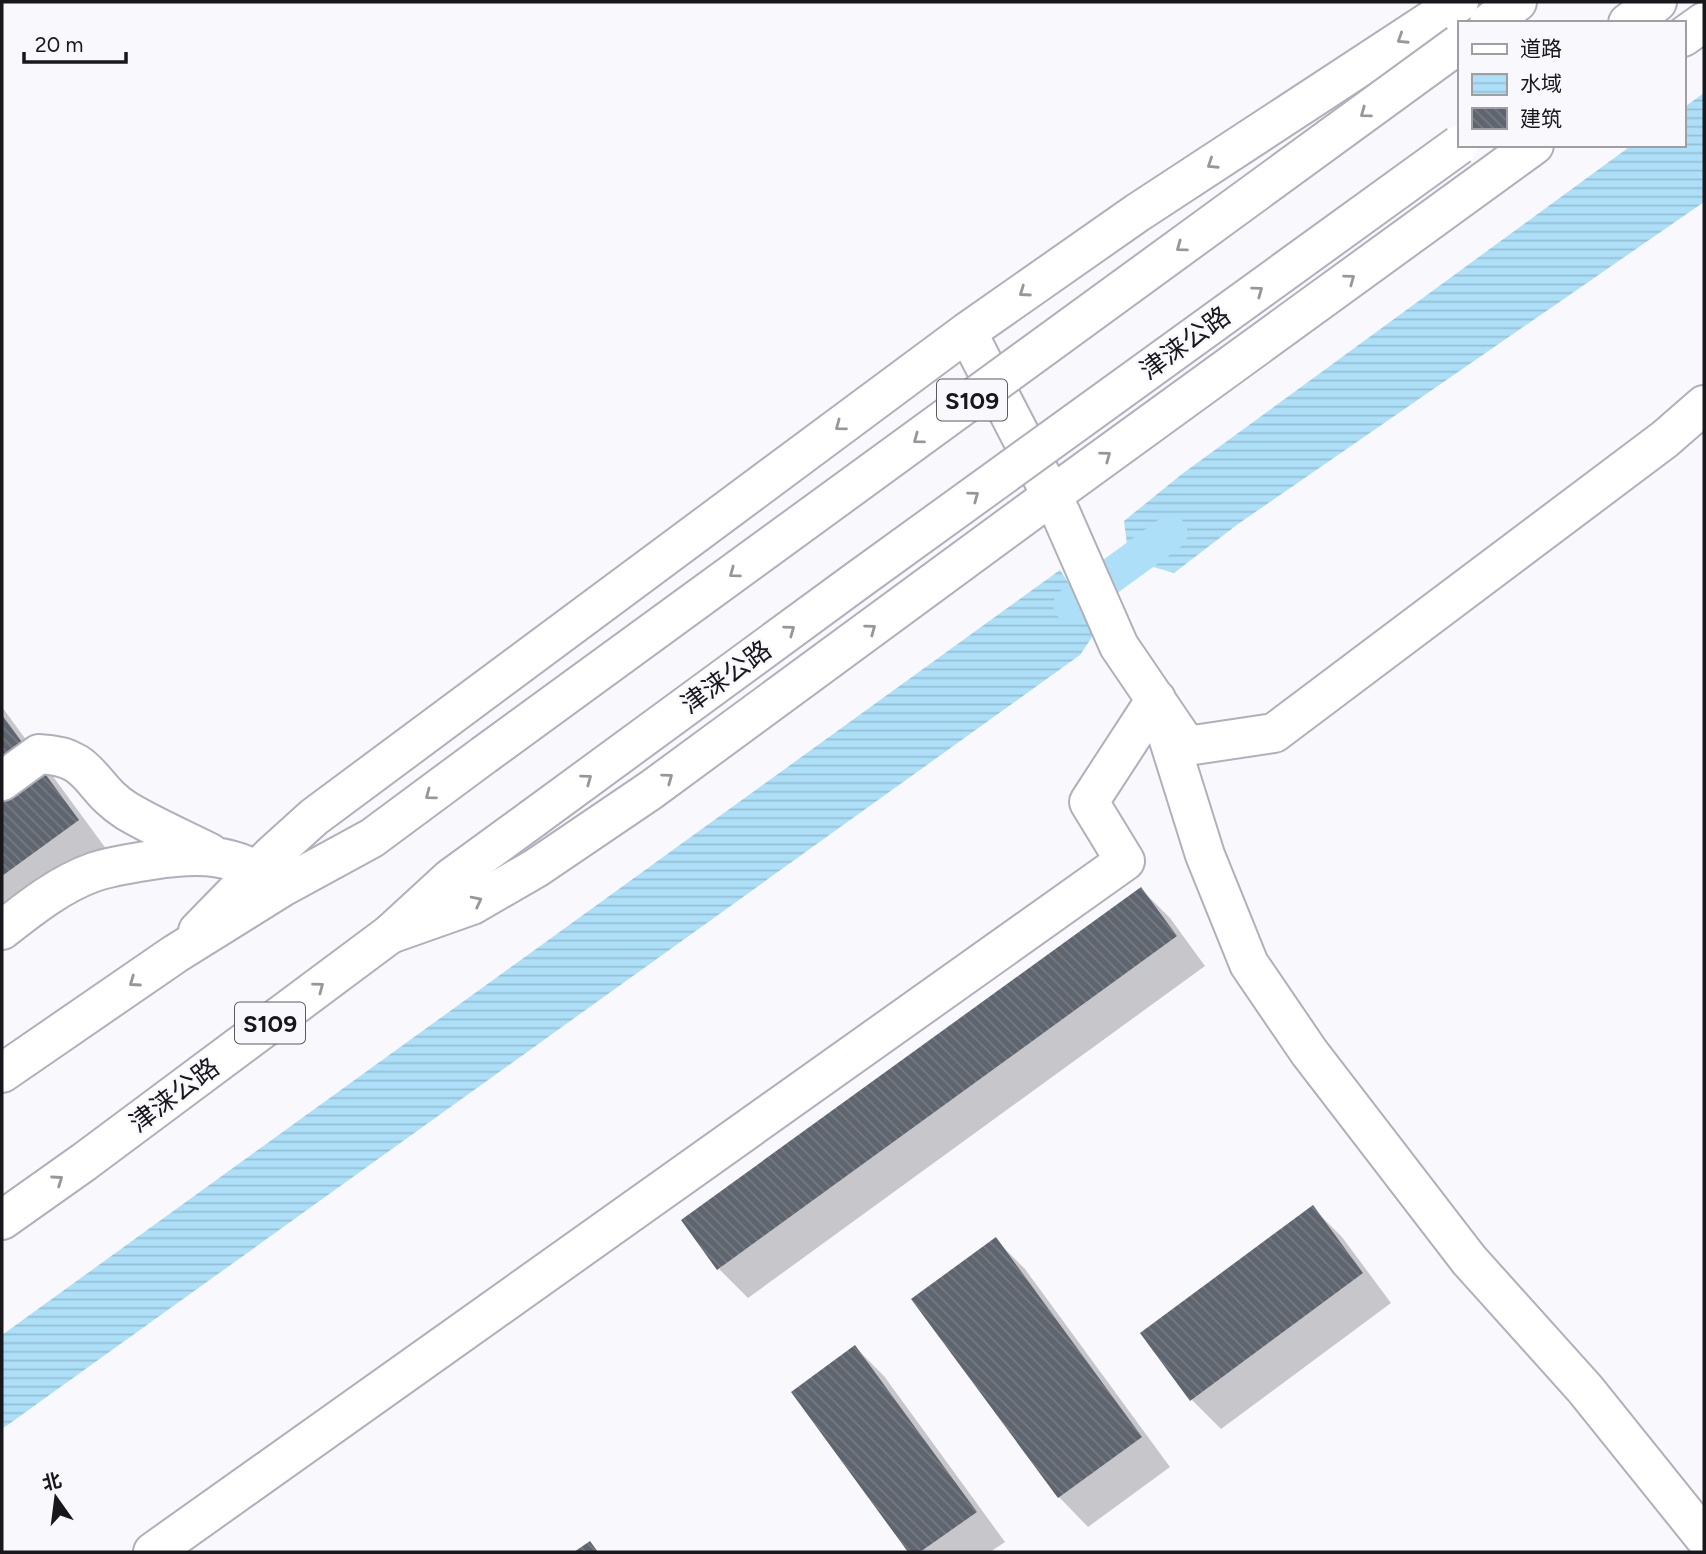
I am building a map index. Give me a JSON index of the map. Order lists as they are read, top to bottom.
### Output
{
  "streets": {
    "main road": ["津涞公路", "S109"]
  },
  "legend": ["道路", "水域", "建筑"],
  "scale_bar": "20 m",
  "north": "top"
}
